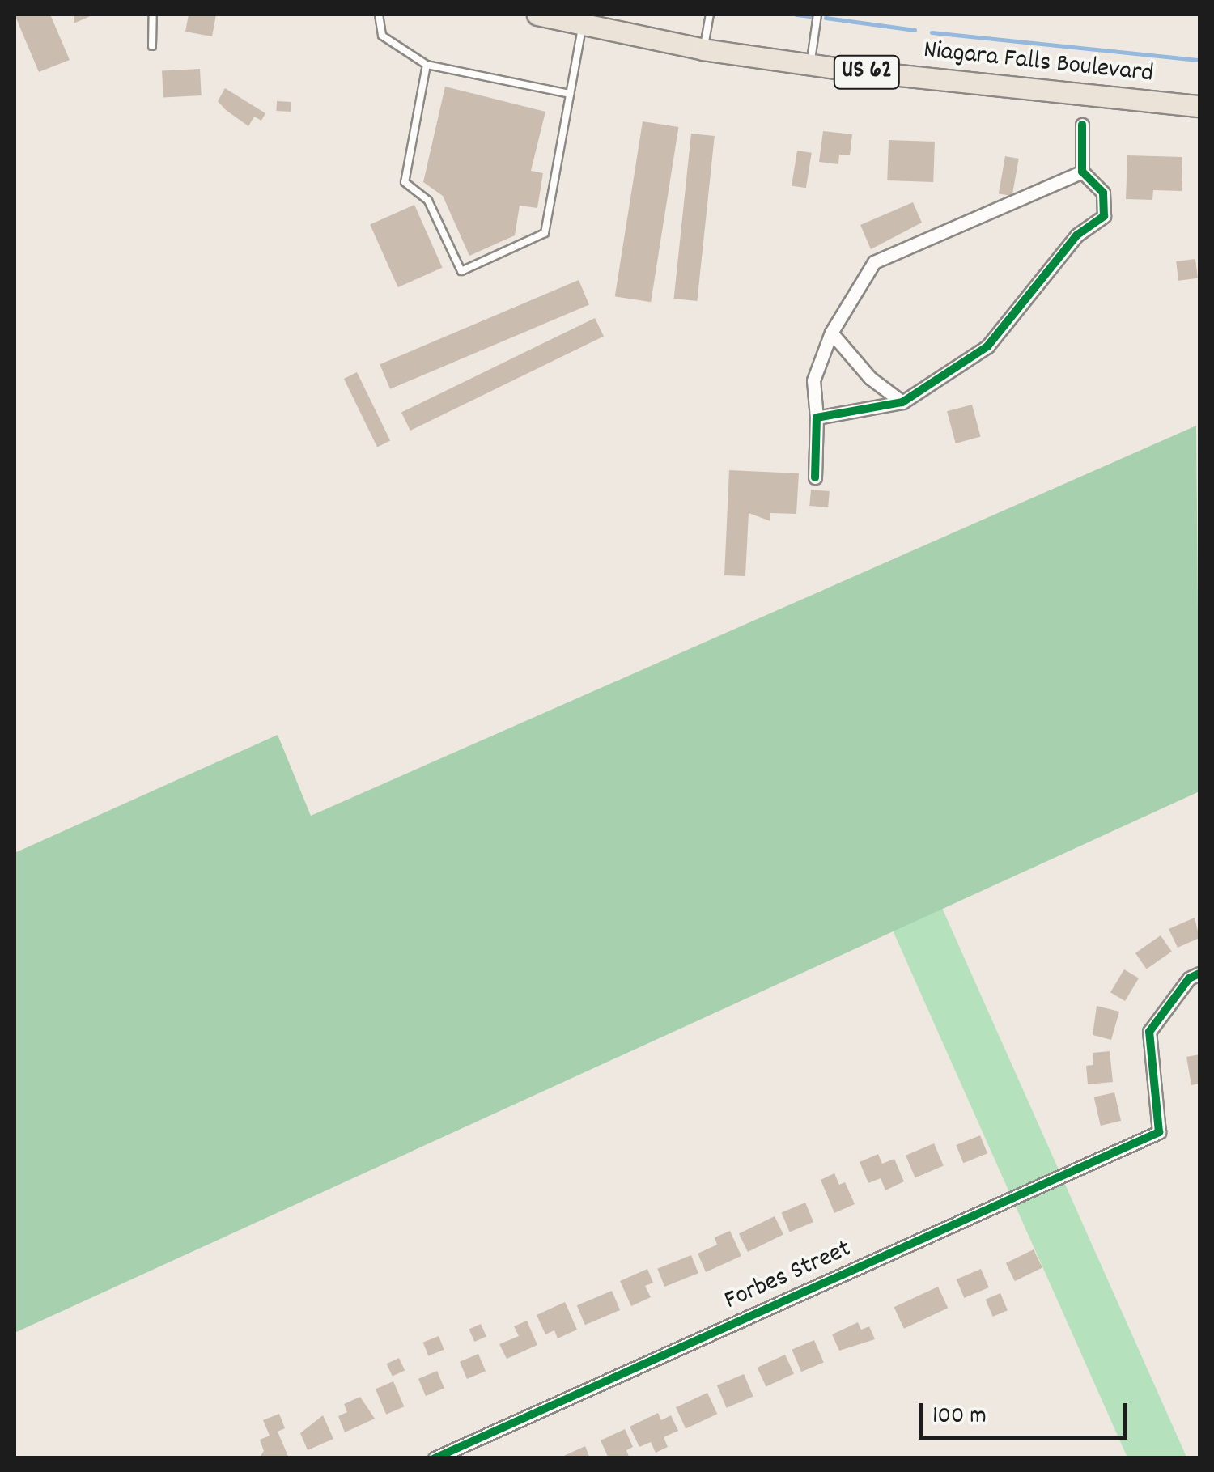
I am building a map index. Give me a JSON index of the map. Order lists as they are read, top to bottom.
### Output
{
  "streets": {
    "main road": ["Niagara Falls Boulevard", "US 62"],
    "street": ["Forbes Street"]
  },
  "scale_bar": "100 m"
}
